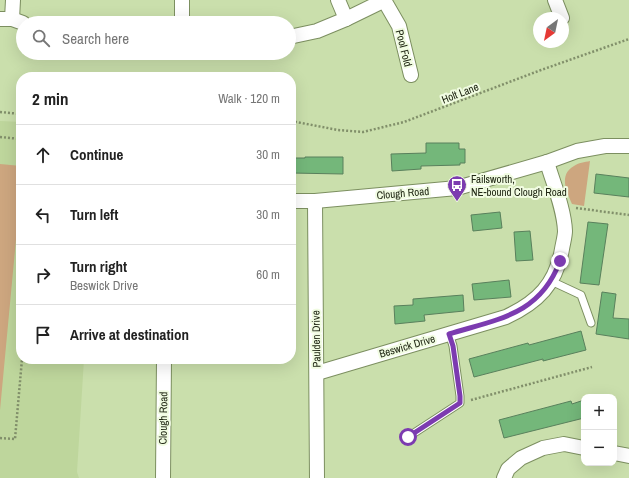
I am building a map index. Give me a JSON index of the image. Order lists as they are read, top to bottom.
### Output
{
  "streets": {
    "street": [
      "Pool Fold",
      "Clough Road",
      "Paulden Drive",
      "Beswick Drive"
    ],
    "path": ["Holt Lane"]
  },
  "crossings": [
    ["Clough Road", "Paulden Drive"],
    ["Clough Road", "Beswick Drive"],
    ["Paulden Drive", "Beswick Drive"]
  ],
  "places": {
    "bus stop": ["Failsworth, NE-bound Clough Road"]
  },
  "north": "bottom left",
  "page": {
    "search": "Search here",
    "heading": ["2 min", "Walk · 120 m"],
    "list": [
      ["Continue", "30 m"],
      ["Turn left", "30 m"],
      ["Turn right", "Beswick Drive", "60 m"],
      "Arrive at destination"
    ],
    "map_buttons": ["+", "−"]
  }
}
